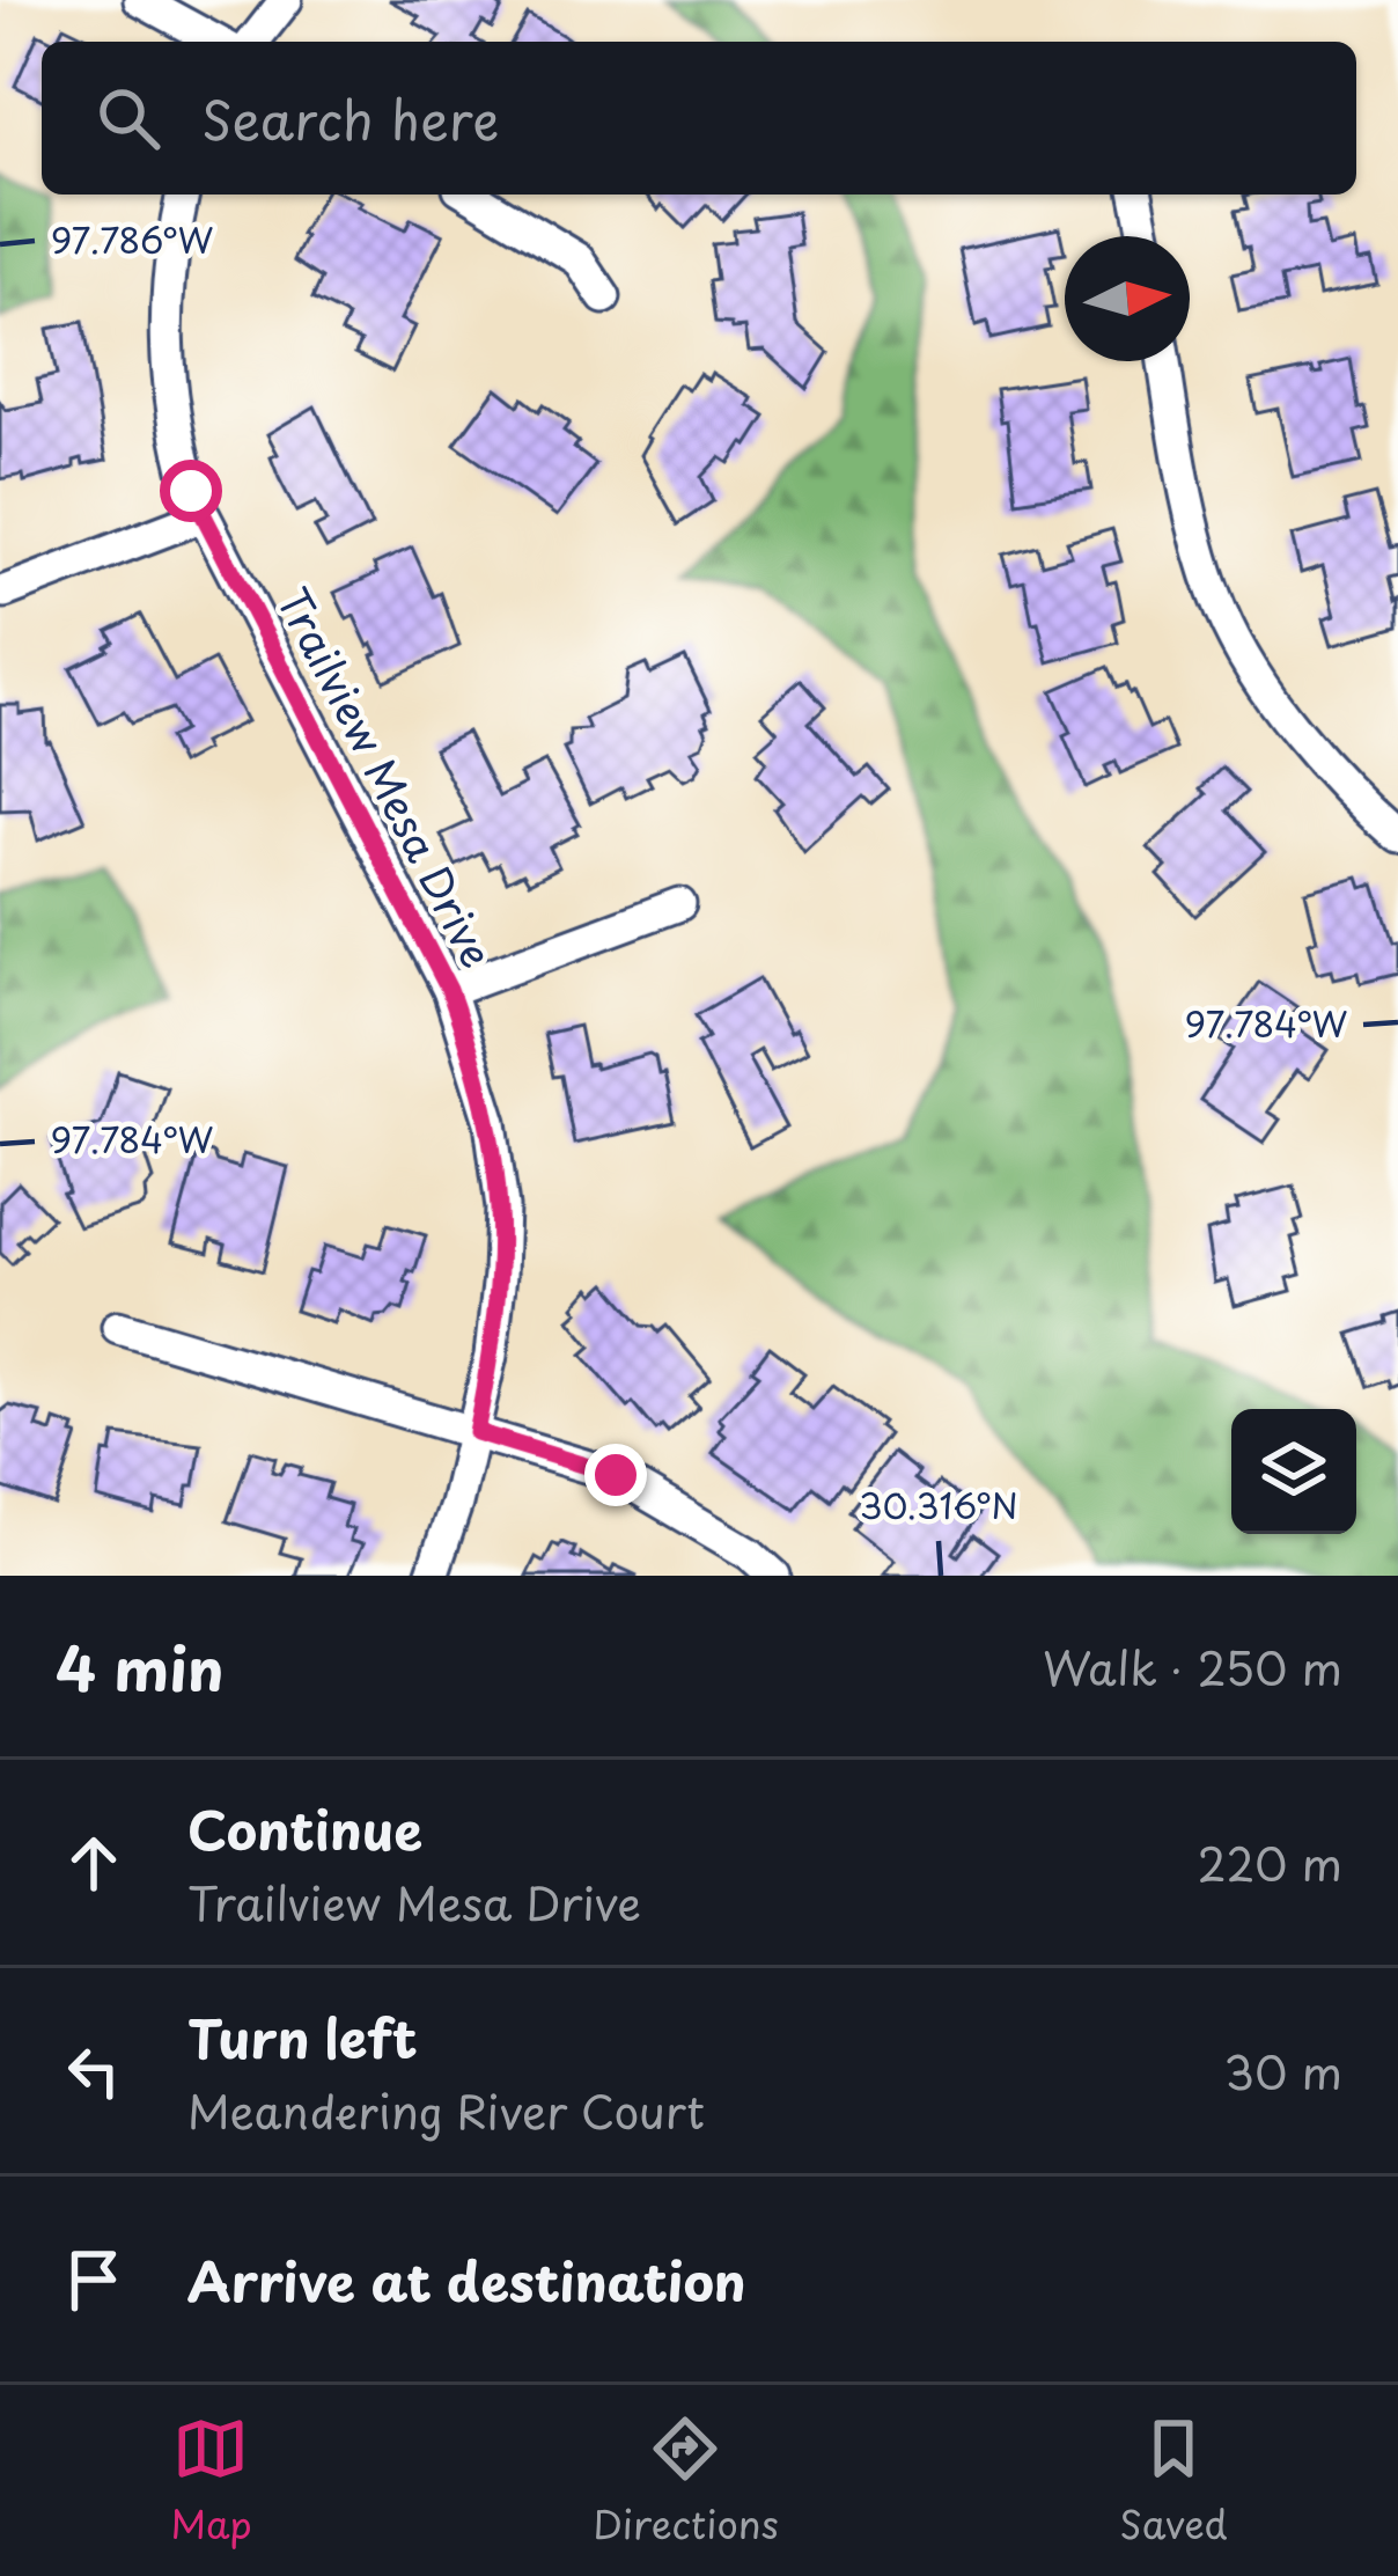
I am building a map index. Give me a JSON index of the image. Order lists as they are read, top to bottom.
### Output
{
  "streets": {
    "street": ["Trailview Mesa Drive"]
  },
  "north": "right",
  "page": {
    "search": "Search here",
    "heading": ["4 min", "Walk · 250 m"],
    "list": [
      ["Continue", "Trailview Mesa Drive", "220 m"],
      ["Turn left", "Meandering River Court", "30 m"],
      "Arrive at destination"
    ],
    "nav": ["Map", "Directions", "Saved"]
  },
  "coordinates": ["97.786°W", "97.784°W", "30.316°N"]
}
